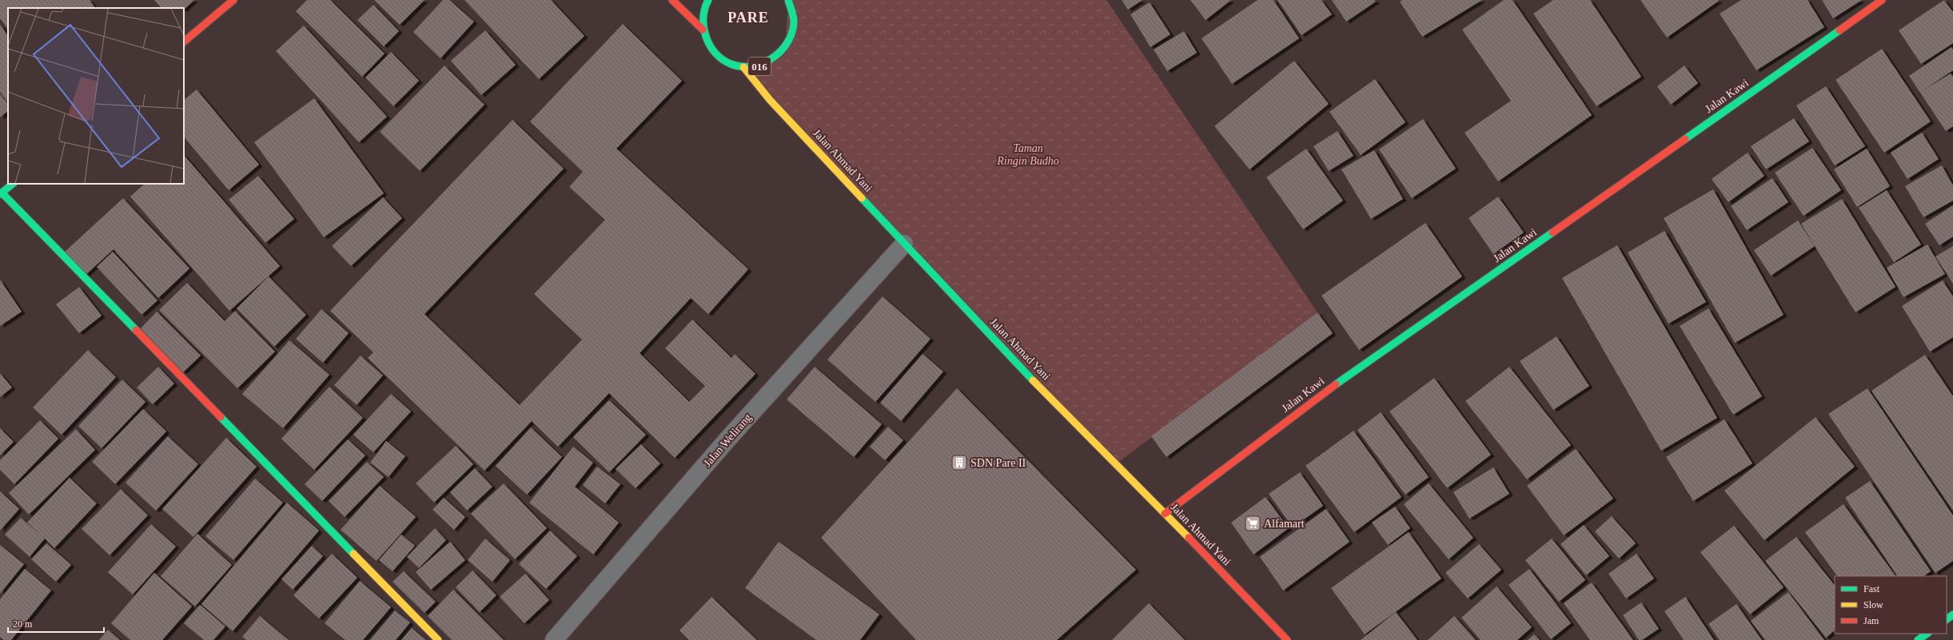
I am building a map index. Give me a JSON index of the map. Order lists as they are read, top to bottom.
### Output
{
  "streets": {
    "street": [
      "016",
      "Jalan Kawi",
      "Jalan Ahmad Yani",
      "Jalan Welirang"
    ]
  },
  "crossings": [
    ["016", "Jalan Ahmad Yani"],
    ["Jalan Kawi", "Jalan Ahmad Yani"],
    ["Jalan Ahmad Yani", "Jalan Welirang"]
  ],
  "districts": ["PARE"],
  "parks": ["Taman Ringin Budho"],
  "places": {
    "building": ["SDN Pare II"],
    "supermarket": ["Alfamart"]
  },
  "legend": ["Fast", "Slow", "Jam"],
  "scale_bar": "20 m"
}
